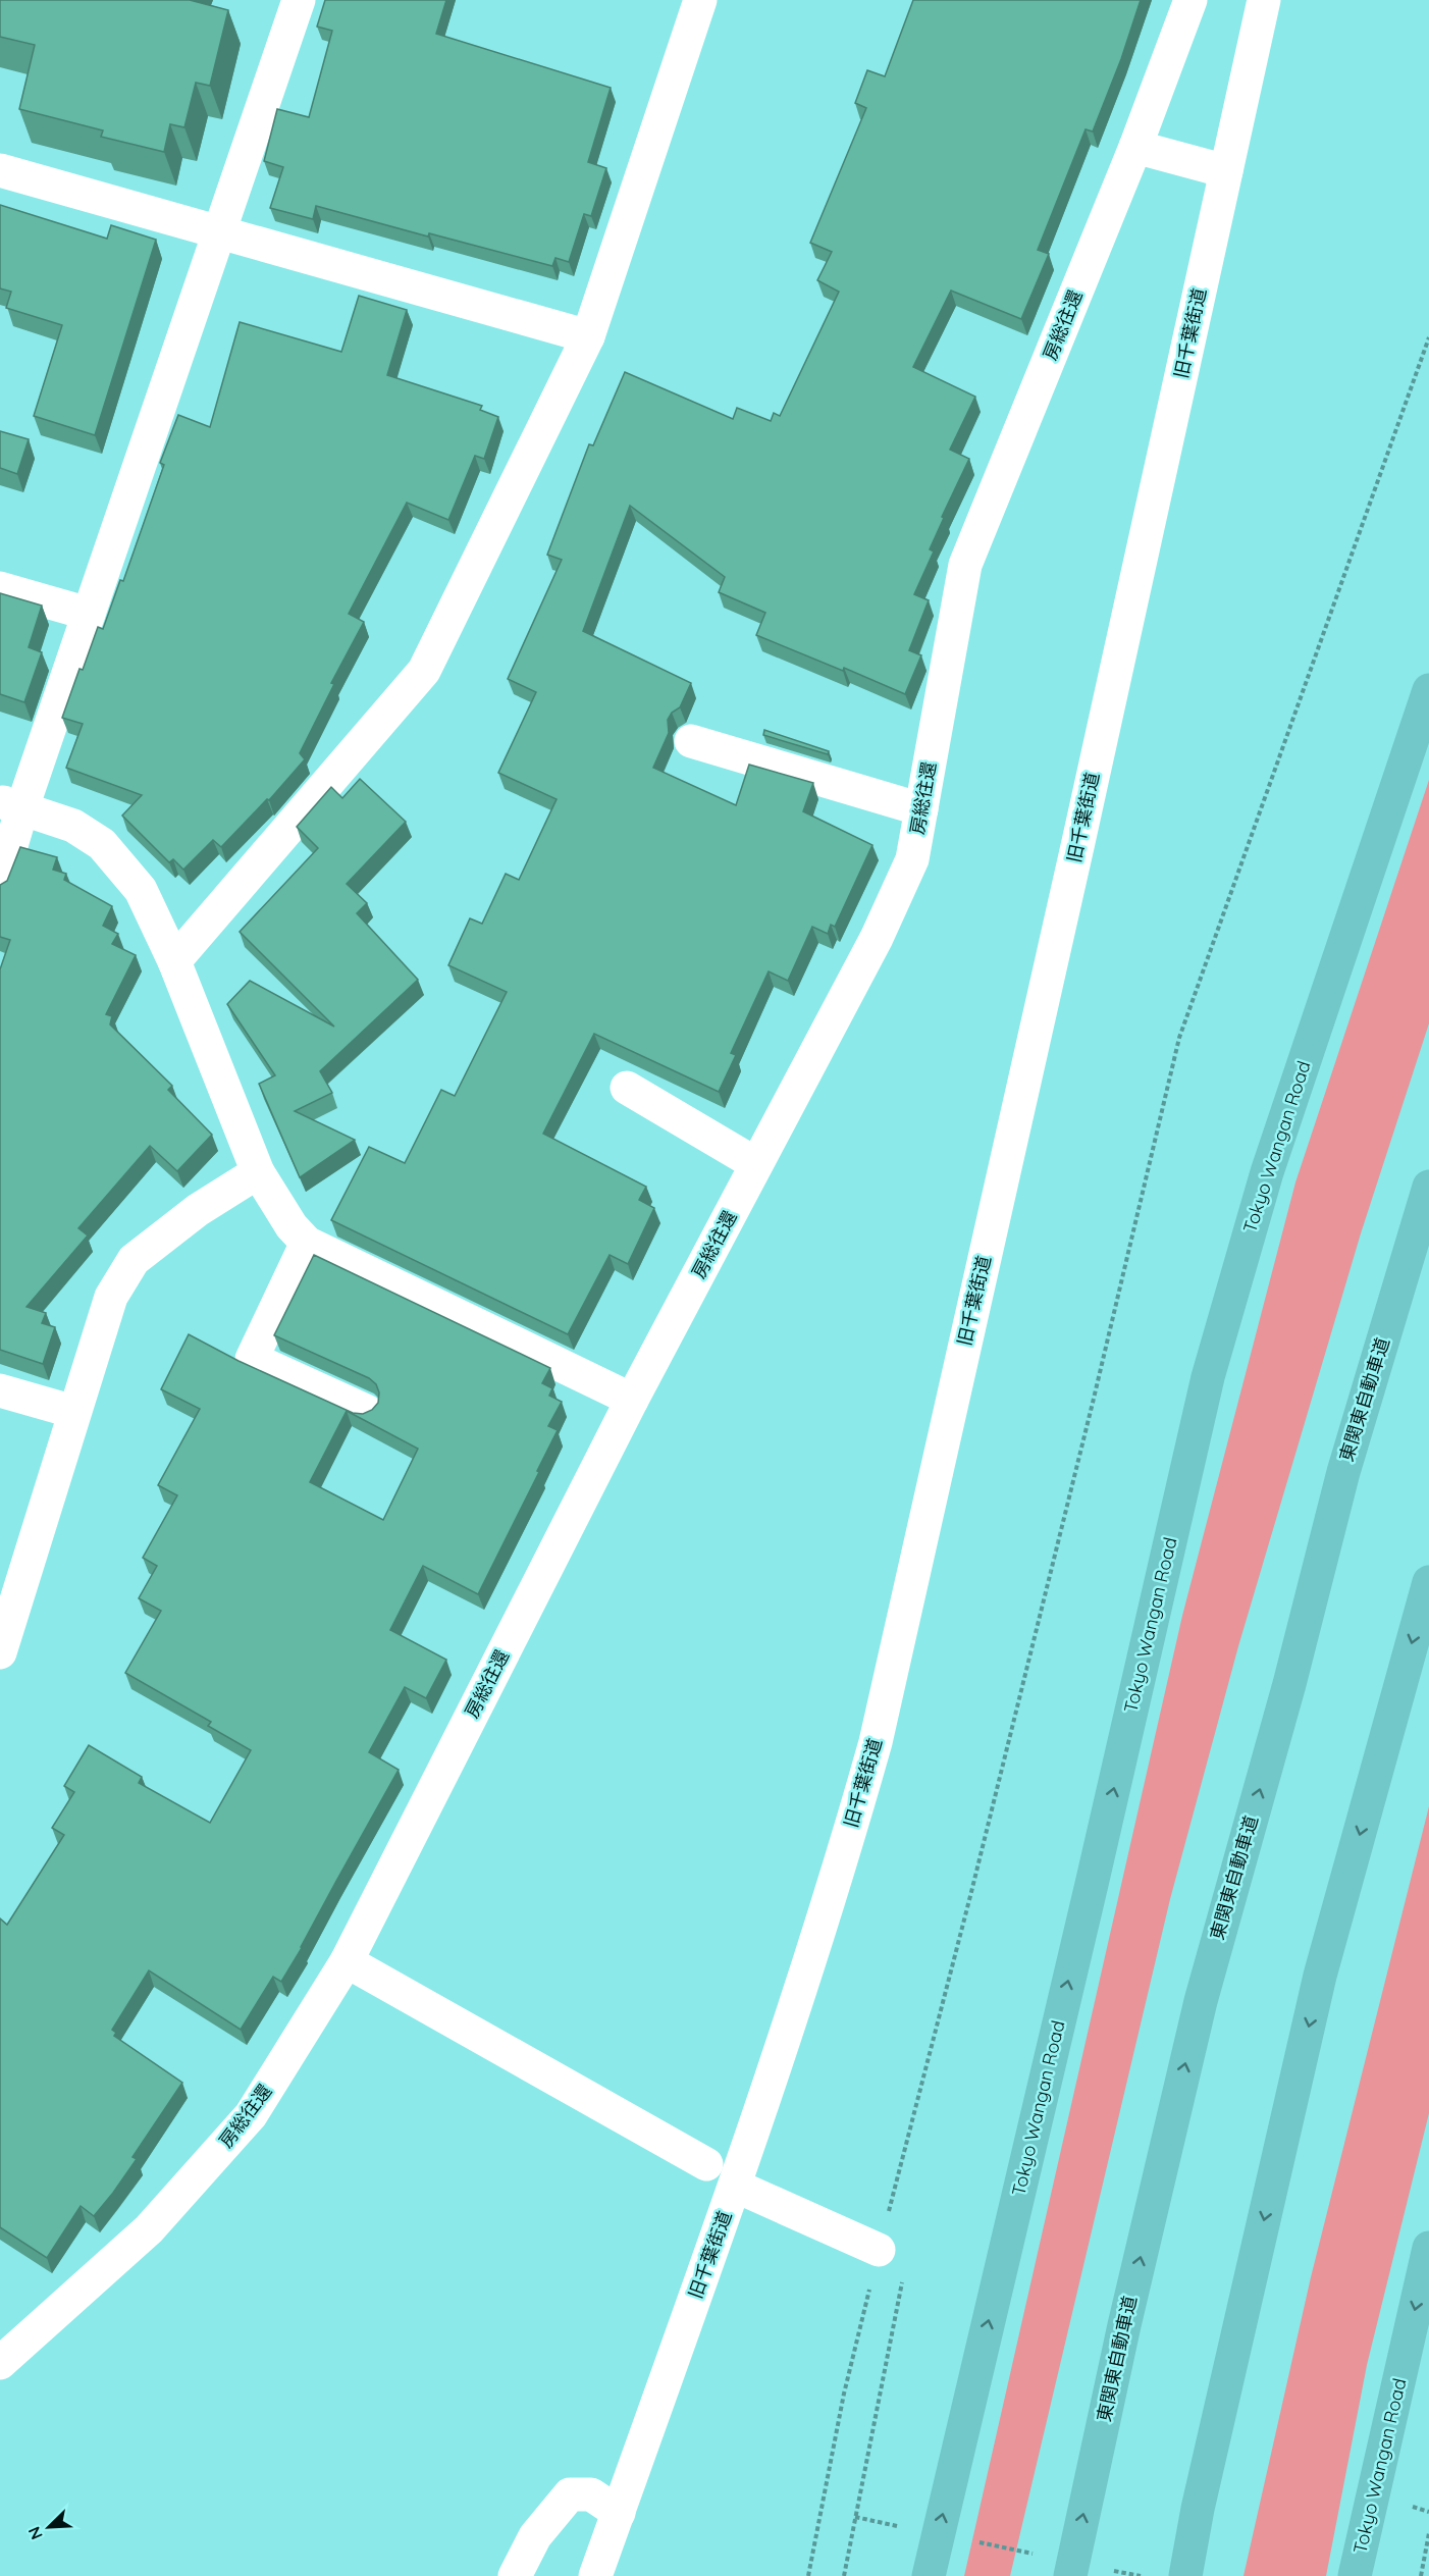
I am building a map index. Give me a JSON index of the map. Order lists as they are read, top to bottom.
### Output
{
  "streets": {
    "highway": ["Tokyo Wangan Road", "東関東自動車道"],
    "street": ["房総往還", "旧千葉街道"]
  },
  "north": "bottom left"
}
